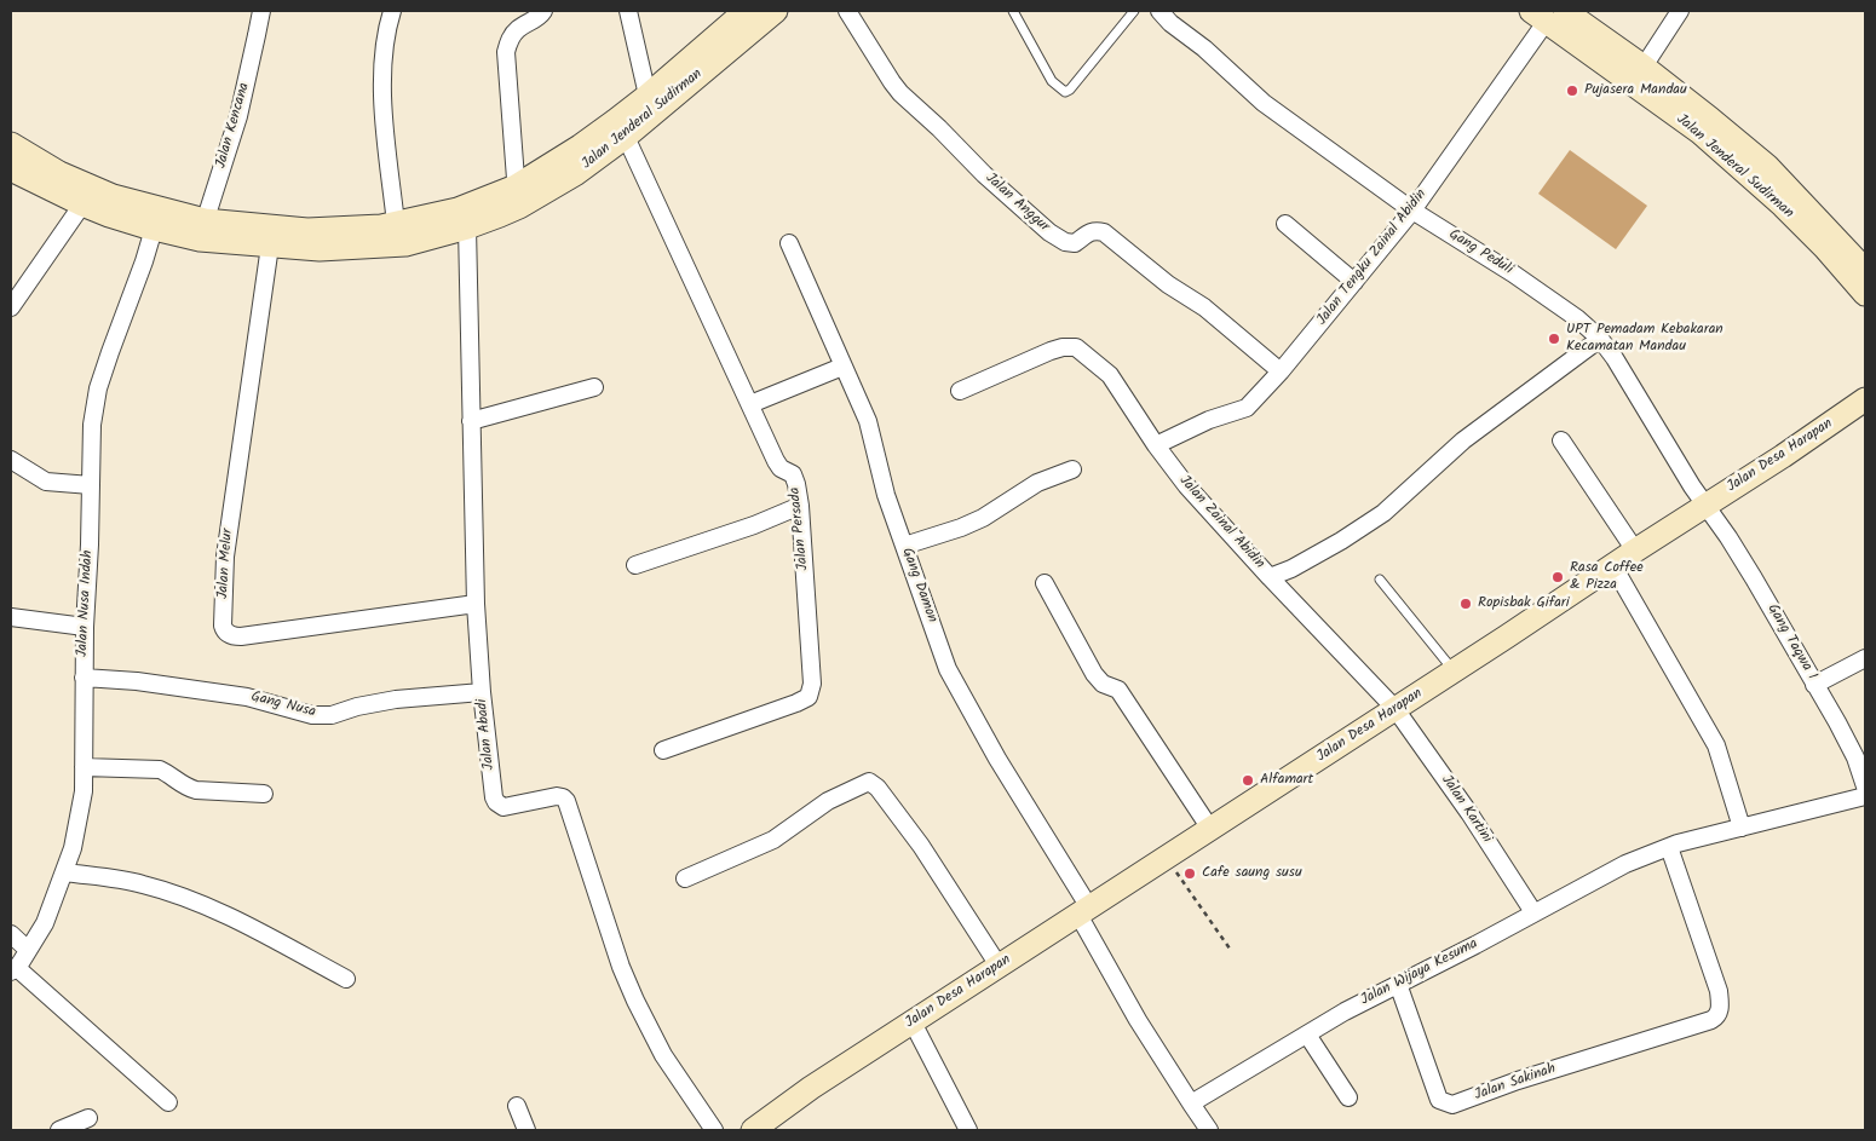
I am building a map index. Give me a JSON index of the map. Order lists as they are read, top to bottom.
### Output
{
  "streets": {
    "street": [
      "Jalan Jenderal Sudirman",
      "Jalan Kencana",
      "Jalan Anggur",
      "Gang Peduli",
      "Jalan Tengku Zainal Abidin",
      "Jalan Desa Harapan",
      "Jalan Zainal Abidin",
      "Jalan Persada",
      "Jalan Melur",
      "Gang Damon",
      "Jalan Nusa Indah",
      "Gang Taqwa I",
      "Gang Nusa",
      "Jalan Abadi",
      "Jalan Kartini",
      "Jalan Wijaya Kesuma",
      "Jalan Sakinah"
    ]
  },
  "crossings": [
    ["Jalan Jenderal Sudirman", "Jalan Kencana"],
    ["Jalan Jenderal Sudirman", "Jalan Tengku Zainal Abidin"],
    ["Jalan Jenderal Sudirman", "Jalan Persada"],
    ["Jalan Jenderal Sudirman", "Jalan Melur"],
    ["Jalan Jenderal Sudirman", "Jalan Nusa Indah"],
    ["Jalan Jenderal Sudirman", "Jalan Abadi"],
    ["Jalan Anggur", "Jalan Tengku Zainal Abidin"],
    ["Gang Peduli", "Jalan Tengku Zainal Abidin"],
    ["Gang Peduli", "Jalan Desa Harapan"],
    ["Gang Peduli", "Gang Taqwa I"],
    ["Jalan Tengku Zainal Abidin", "Jalan Zainal Abidin"],
    ["Jalan Desa Harapan", "Jalan Zainal Abidin"],
    ["Jalan Desa Harapan", "Gang Damon"],
    ["Jalan Desa Harapan", "Gang Taqwa I"],
    ["Jalan Desa Harapan", "Jalan Kartini"],
    ["Jalan Zainal Abidin", "Jalan Kartini"],
    ["Jalan Melur", "Jalan Abadi"],
    ["Jalan Nusa Indah", "Gang Nusa"],
    ["Gang Nusa", "Jalan Abadi"],
    ["Jalan Kartini", "Jalan Wijaya Kesuma"],
    ["Jalan Wijaya Kesuma", "Jalan Sakinah"]
  ],
  "places": [
    "Pujasera Mandau",
    "UPT Pemadam Kebakaran Kecamatan Mandau",
    "Rasa Coffee & Pizza",
    "Ropisbak Gifari",
    "Alfamart",
    "Cafe saung susu"
  ]
}
